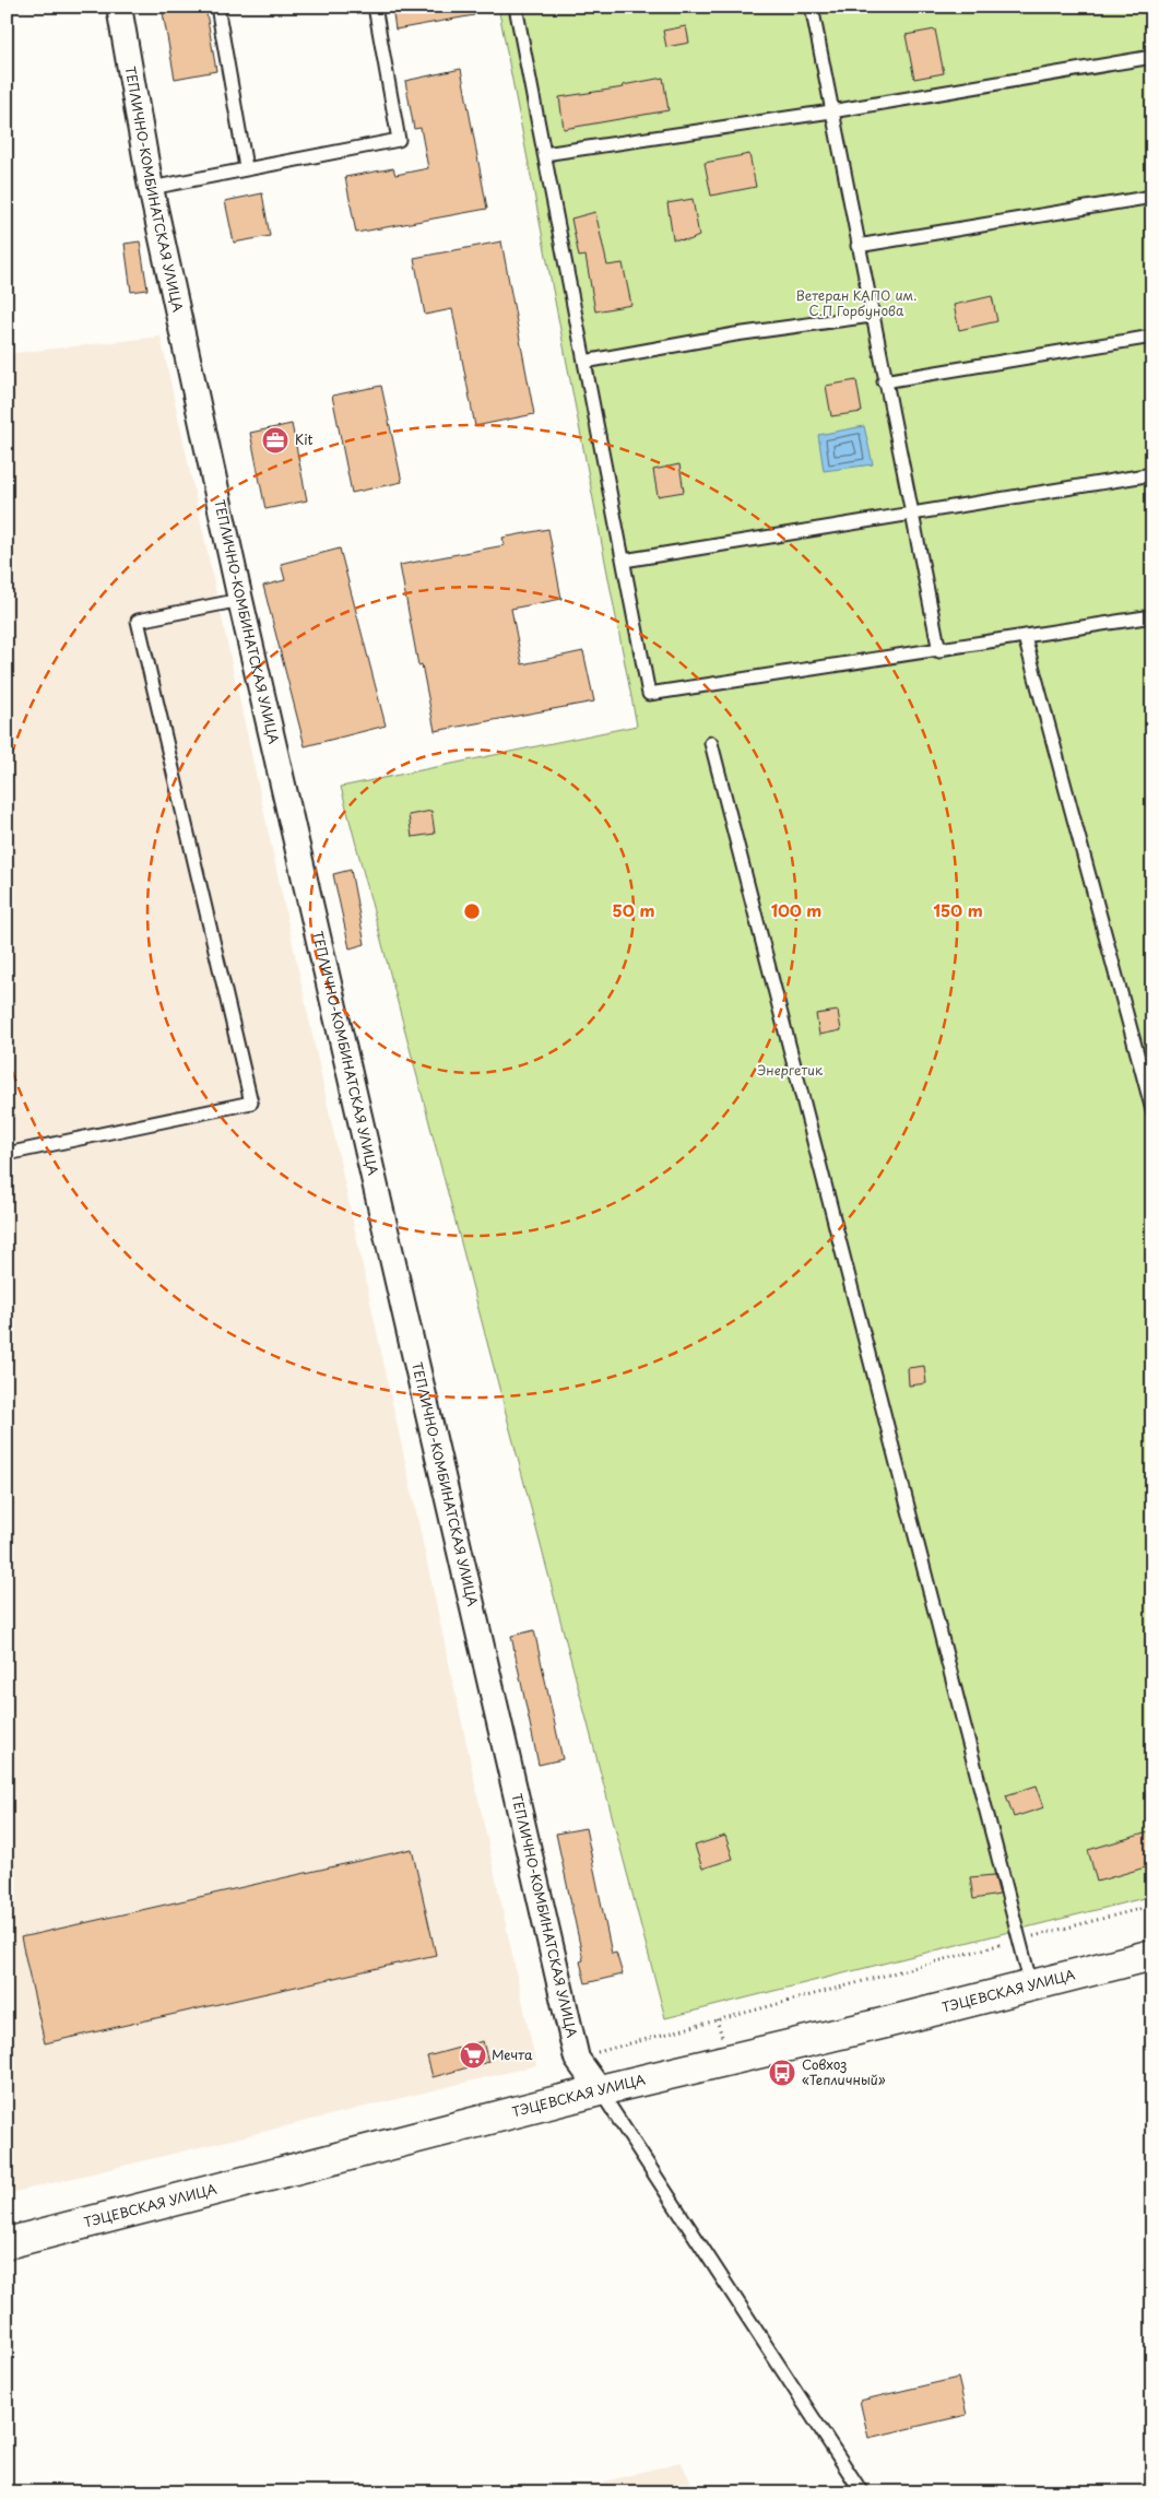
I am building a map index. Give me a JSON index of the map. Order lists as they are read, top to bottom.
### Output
{
  "streets": {
    "main road": ["ТЭЦЕВСКАЯ УЛИЦА"],
    "street": ["ТЕПЛИЧНО-КОМБИНАТСКАЯ УЛИЦА"]
  },
  "crossings": [
    ["ТЕПЛИЧНО-КОМБИНАТСКАЯ УЛИЦА", "ТЭЦЕВСКАЯ УЛИЦА"]
  ],
  "parks": ["Ветеран КАПО им. С.П Горбунова", "Энергетик"],
  "places": {
    "office": ["Kit"],
    "supermarket": ["Мечта"],
    "bus stop": ["Совхоз «Тепличный»"]
  },
  "rings": ["50 m", "100 m", "150 m"]
}
